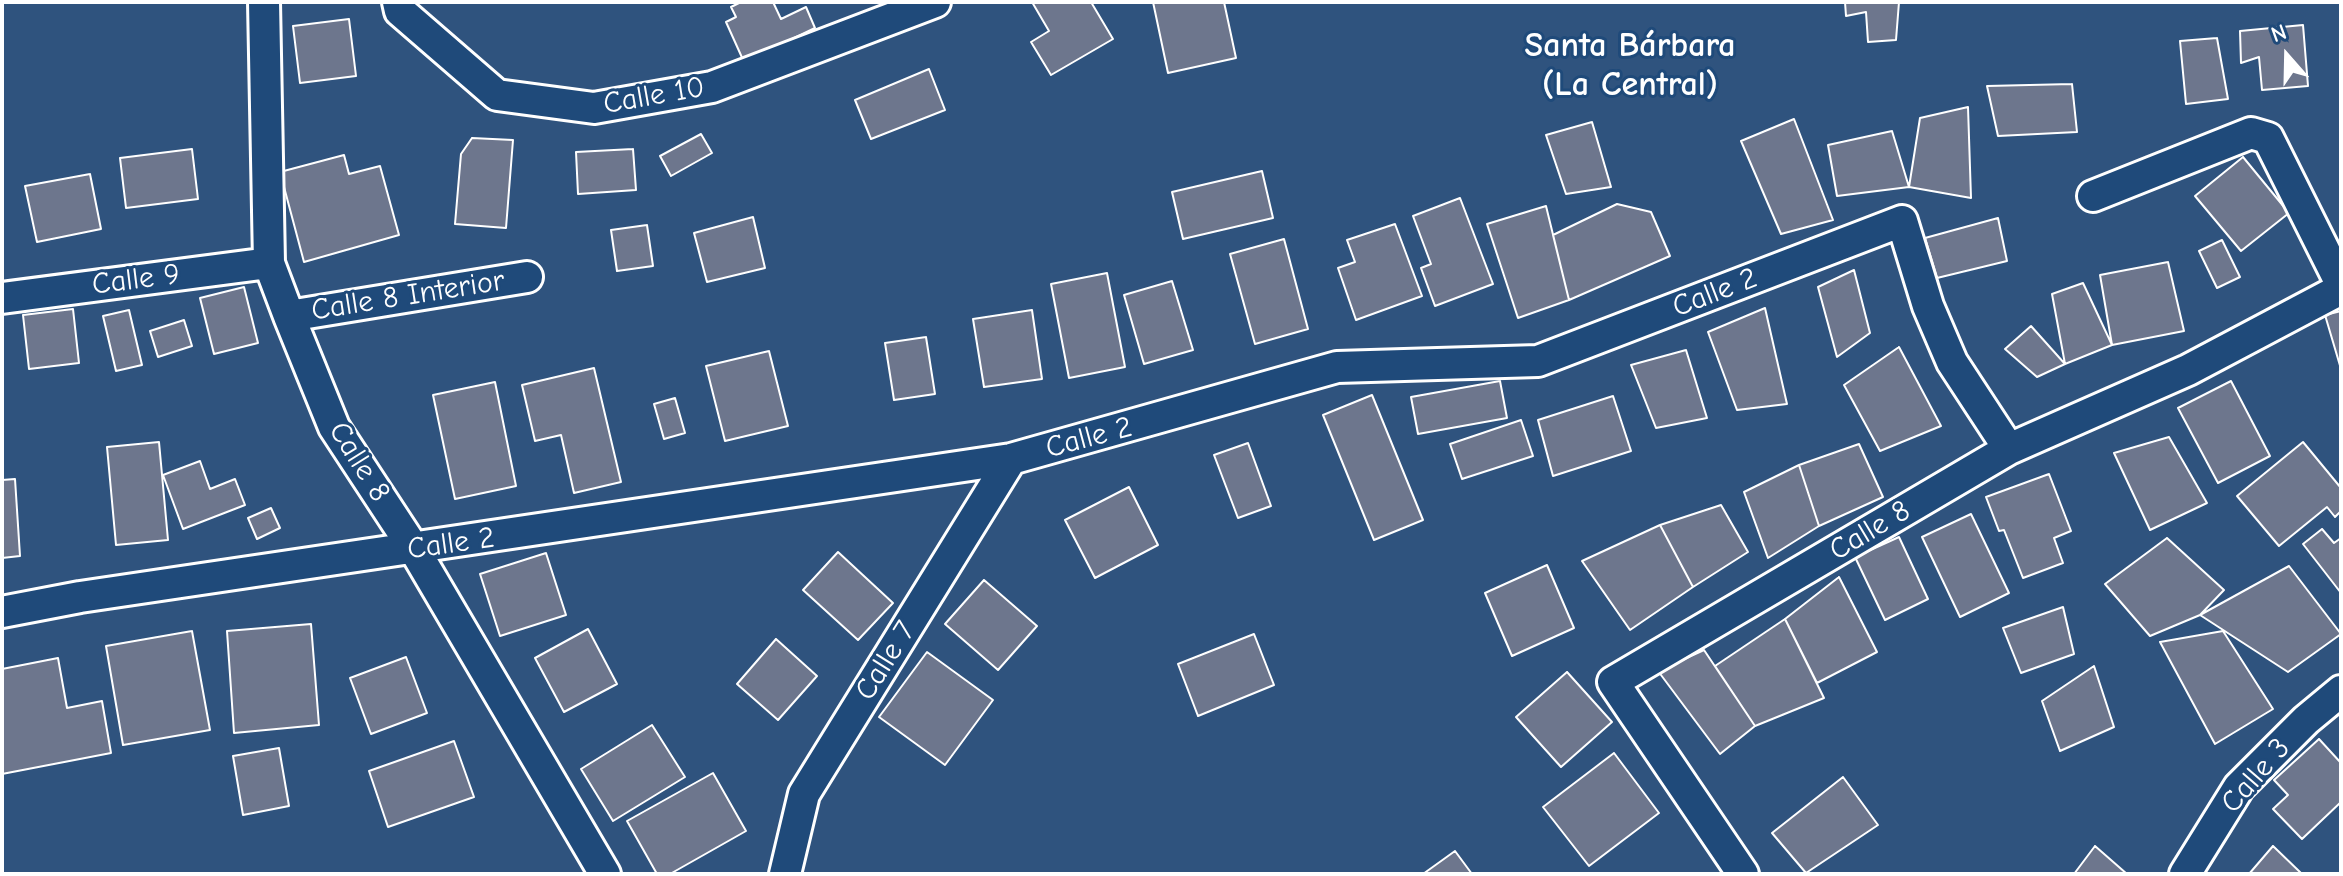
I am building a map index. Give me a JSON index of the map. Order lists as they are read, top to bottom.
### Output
{
  "streets": {
    "street": [
      "Calle 10",
      "Calle 9",
      "Calle 2",
      "Calle 8 Interior",
      "Calle 8",
      "Calle 7",
      "Calle 3"
    ]
  },
  "crossings": [
    ["Calle 9", "Calle 8"],
    ["Calle 2", "Calle 8"],
    ["Calle 2", "Calle 7"],
    ["Calle 8 Interior", "Calle 8"]
  ],
  "districts": ["Santa Bárbara (La Central)"],
  "north": "top"
}
